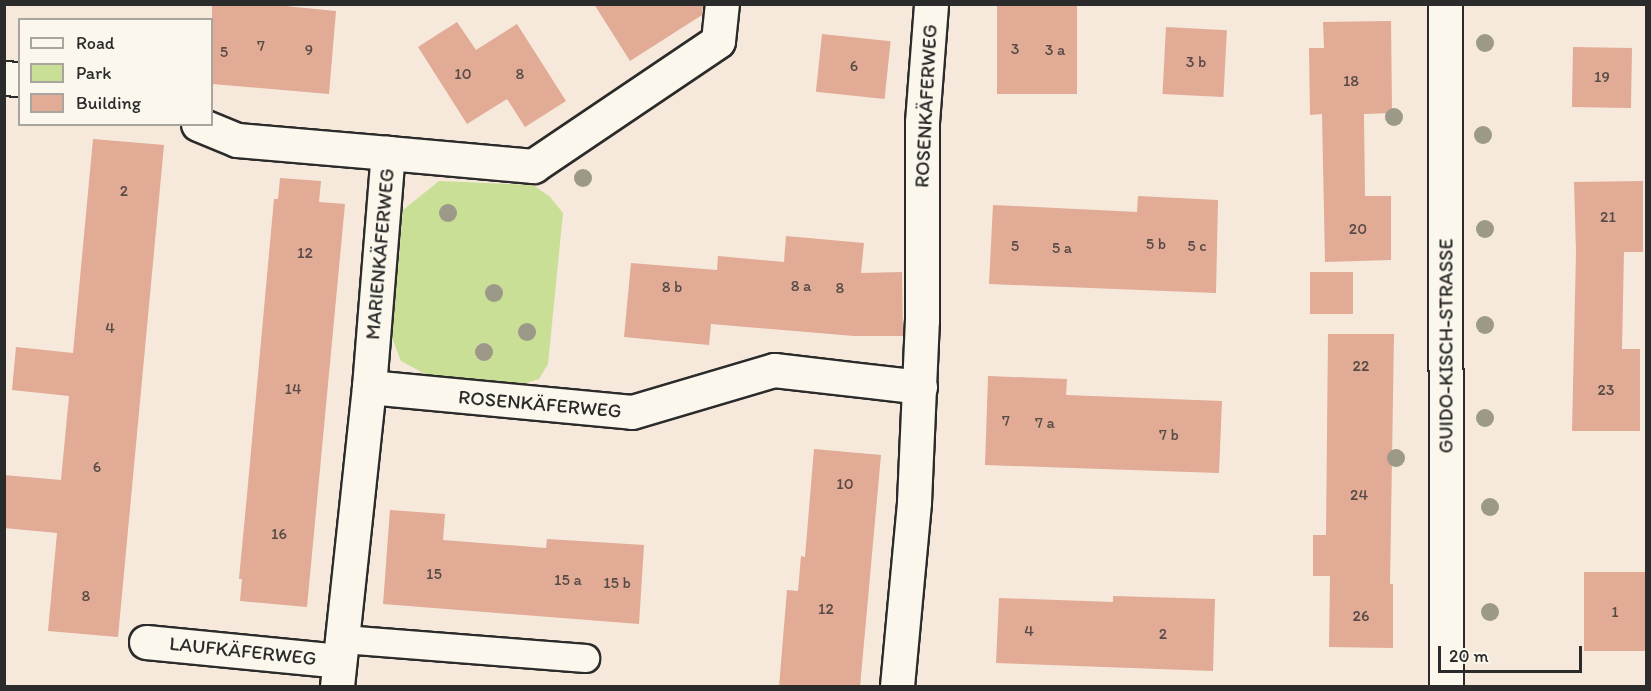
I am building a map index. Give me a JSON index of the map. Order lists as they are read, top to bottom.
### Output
{
  "streets": {
    "street": [
      "ROSENKÄFERWEG",
      "MARIENKÄFERWEG",
      "GUIDO-KISCH-STRASSE",
      "LAUFKÄFERWEG"
    ]
  },
  "crossings": [
    ["ROSENKÄFERWEG", "MARIENKÄFERWEG"],
    ["MARIENKÄFERWEG", "LAUFKÄFERWEG"]
  ],
  "house_numbers": [
    "7",
    "3",
    "9",
    "3 a",
    "5",
    "3 b",
    "6",
    "10",
    "8",
    "19",
    "18",
    "2",
    "21",
    "20",
    "5 b",
    "5",
    "5 c",
    "5 a",
    "12",
    "8 a",
    "8 b",
    "8",
    "4",
    "22",
    "14",
    "23",
    "7",
    "7 a",
    "7 b",
    "6",
    "10",
    "24",
    "16",
    "15",
    "15 a",
    "15 b",
    "8",
    "12",
    "1",
    "26",
    "4",
    "2"
  ],
  "legend": ["Road", "Park", "Building"],
  "scale_bar": "20 m"
}
